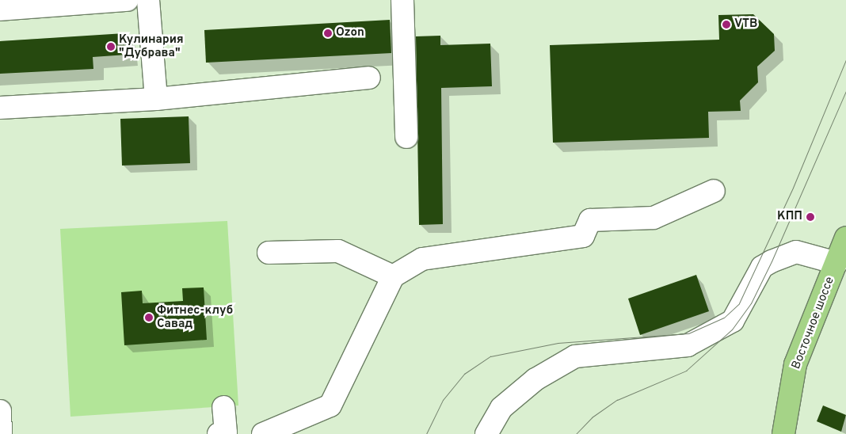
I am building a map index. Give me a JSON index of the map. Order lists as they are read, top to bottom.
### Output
{
  "streets": {
    "main road": ["Восточное шоссе"]
  },
  "places": [
    "VTB",
    "Ozon",
    "Кулинария \"Дубрава\"",
    "КПП",
    "Фитнес-клуб Савад"
  ]
}
